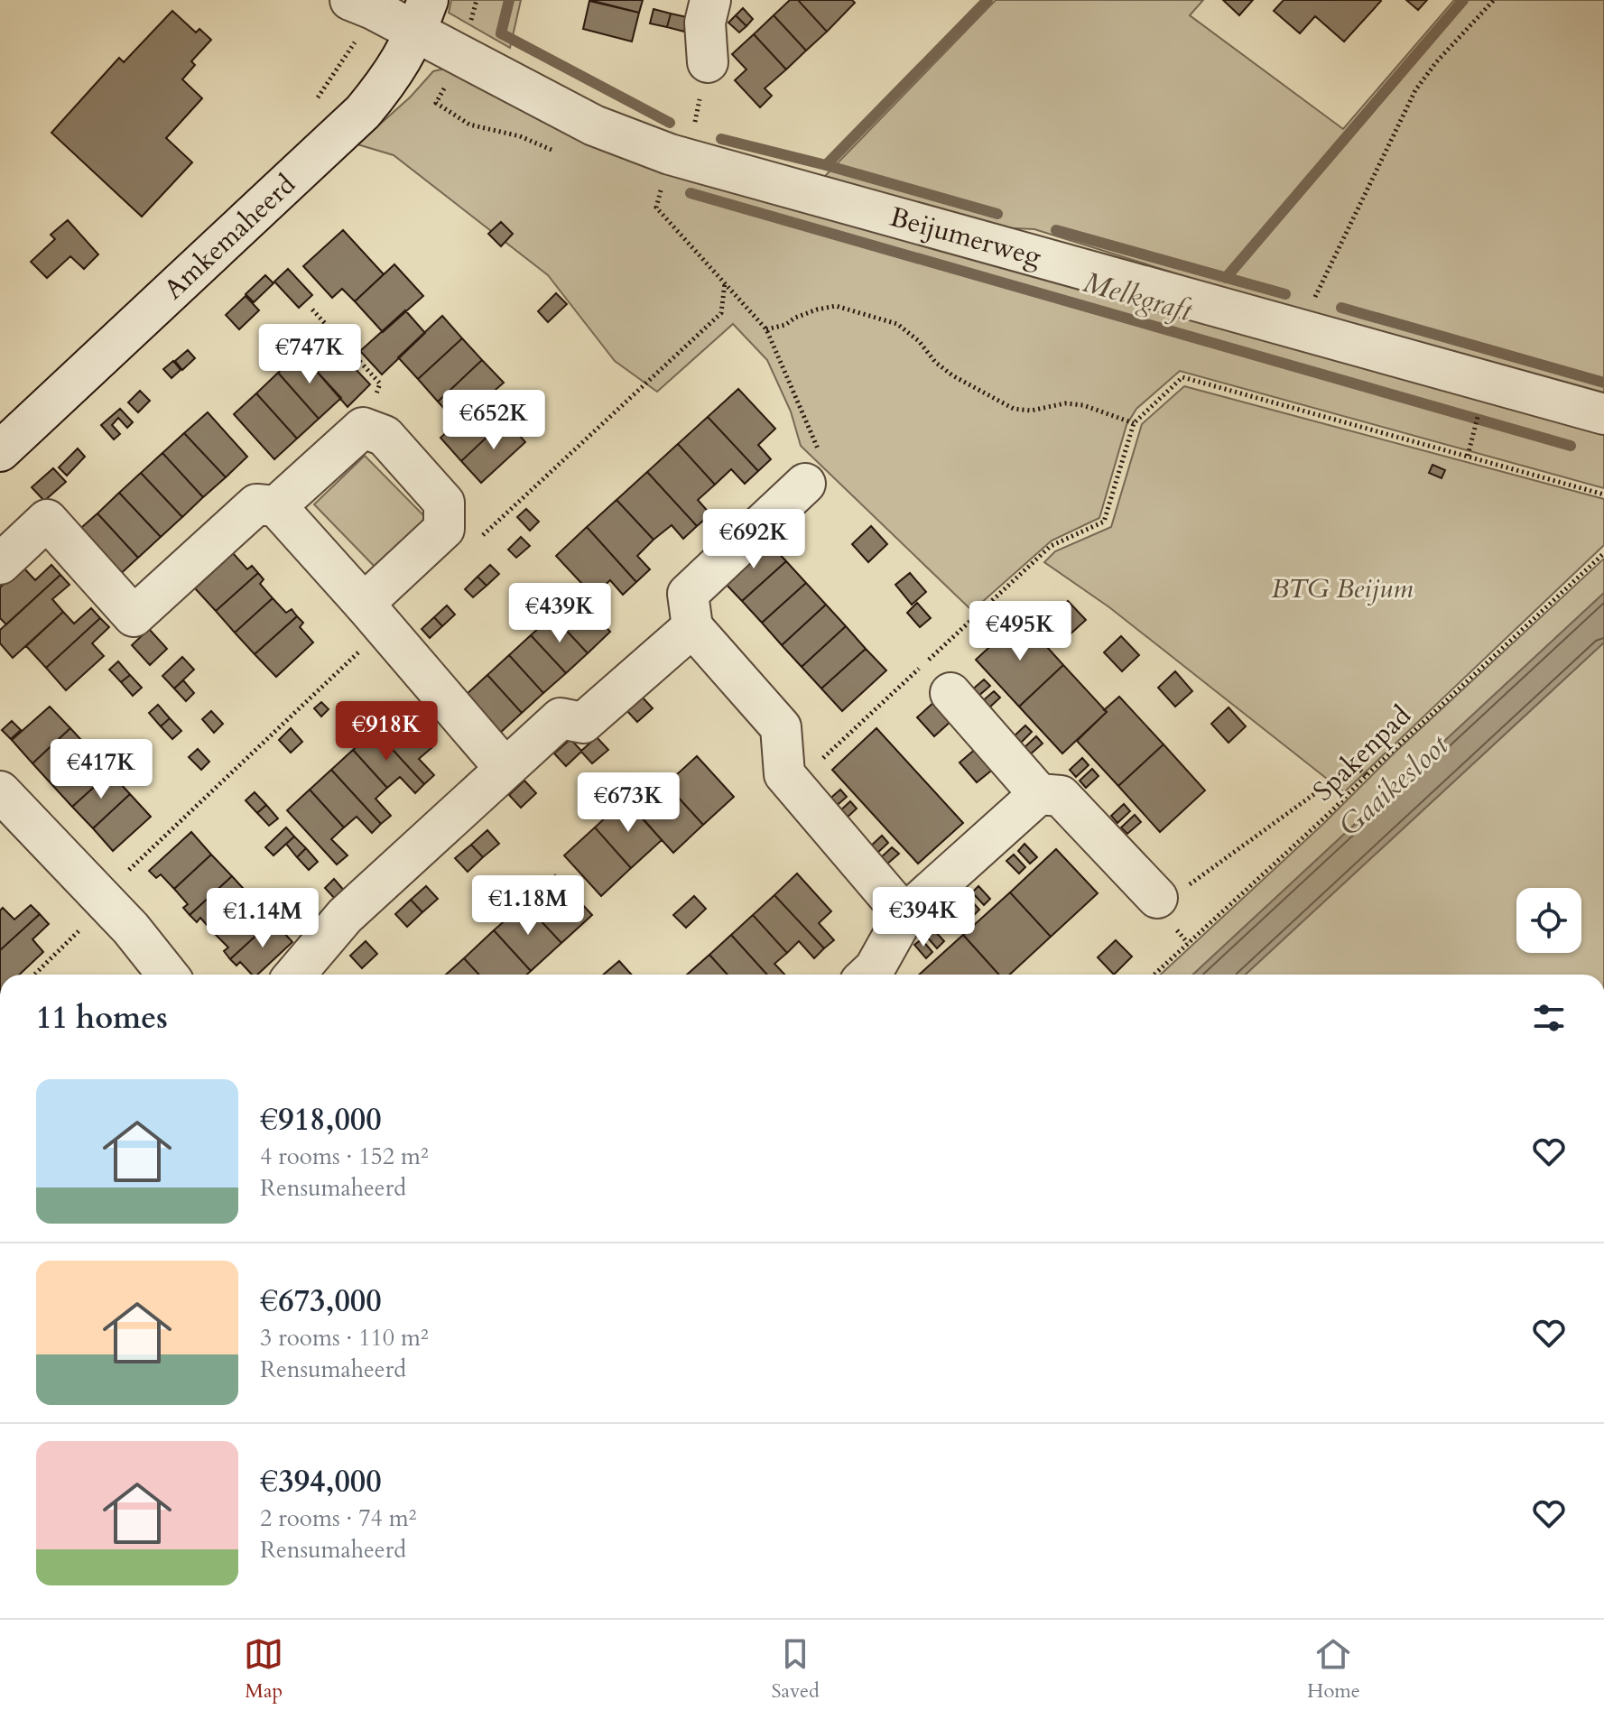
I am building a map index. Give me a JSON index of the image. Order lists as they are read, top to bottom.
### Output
{
  "streets": {
    "street": ["Beijumerweg", "Amkemaheerd"],
    "path": ["Spakenpad"]
  },
  "crossings": [
    ["Beijumerweg", "Amkemaheerd"]
  ],
  "water": ["Melkgraft", "Gaaikesloot"],
  "parks": ["BTG Beijum"],
  "page": {
    "price": [
      "€747K",
      "€652K",
      "€692K",
      "€439K",
      "€495K",
      "€918K",
      "€417K",
      "€673K",
      "€1.18M",
      "€394K",
      "€1.14M"
    ],
    "heading": "11 homes",
    "list": [
      {
        "name": "€918,000",
        "note": "4 rooms · 152 m² · Rensumaheerd"
      },
      {
        "name": "€673,000",
        "note": "3 rooms · 110 m² · Rensumaheerd"
      },
      {
        "name": "€394,000",
        "note": "2 rooms · 74 m² · Rensumaheerd"
      }
    ],
    "tabs": ["Map", "Saved", "Home"]
  }
}
